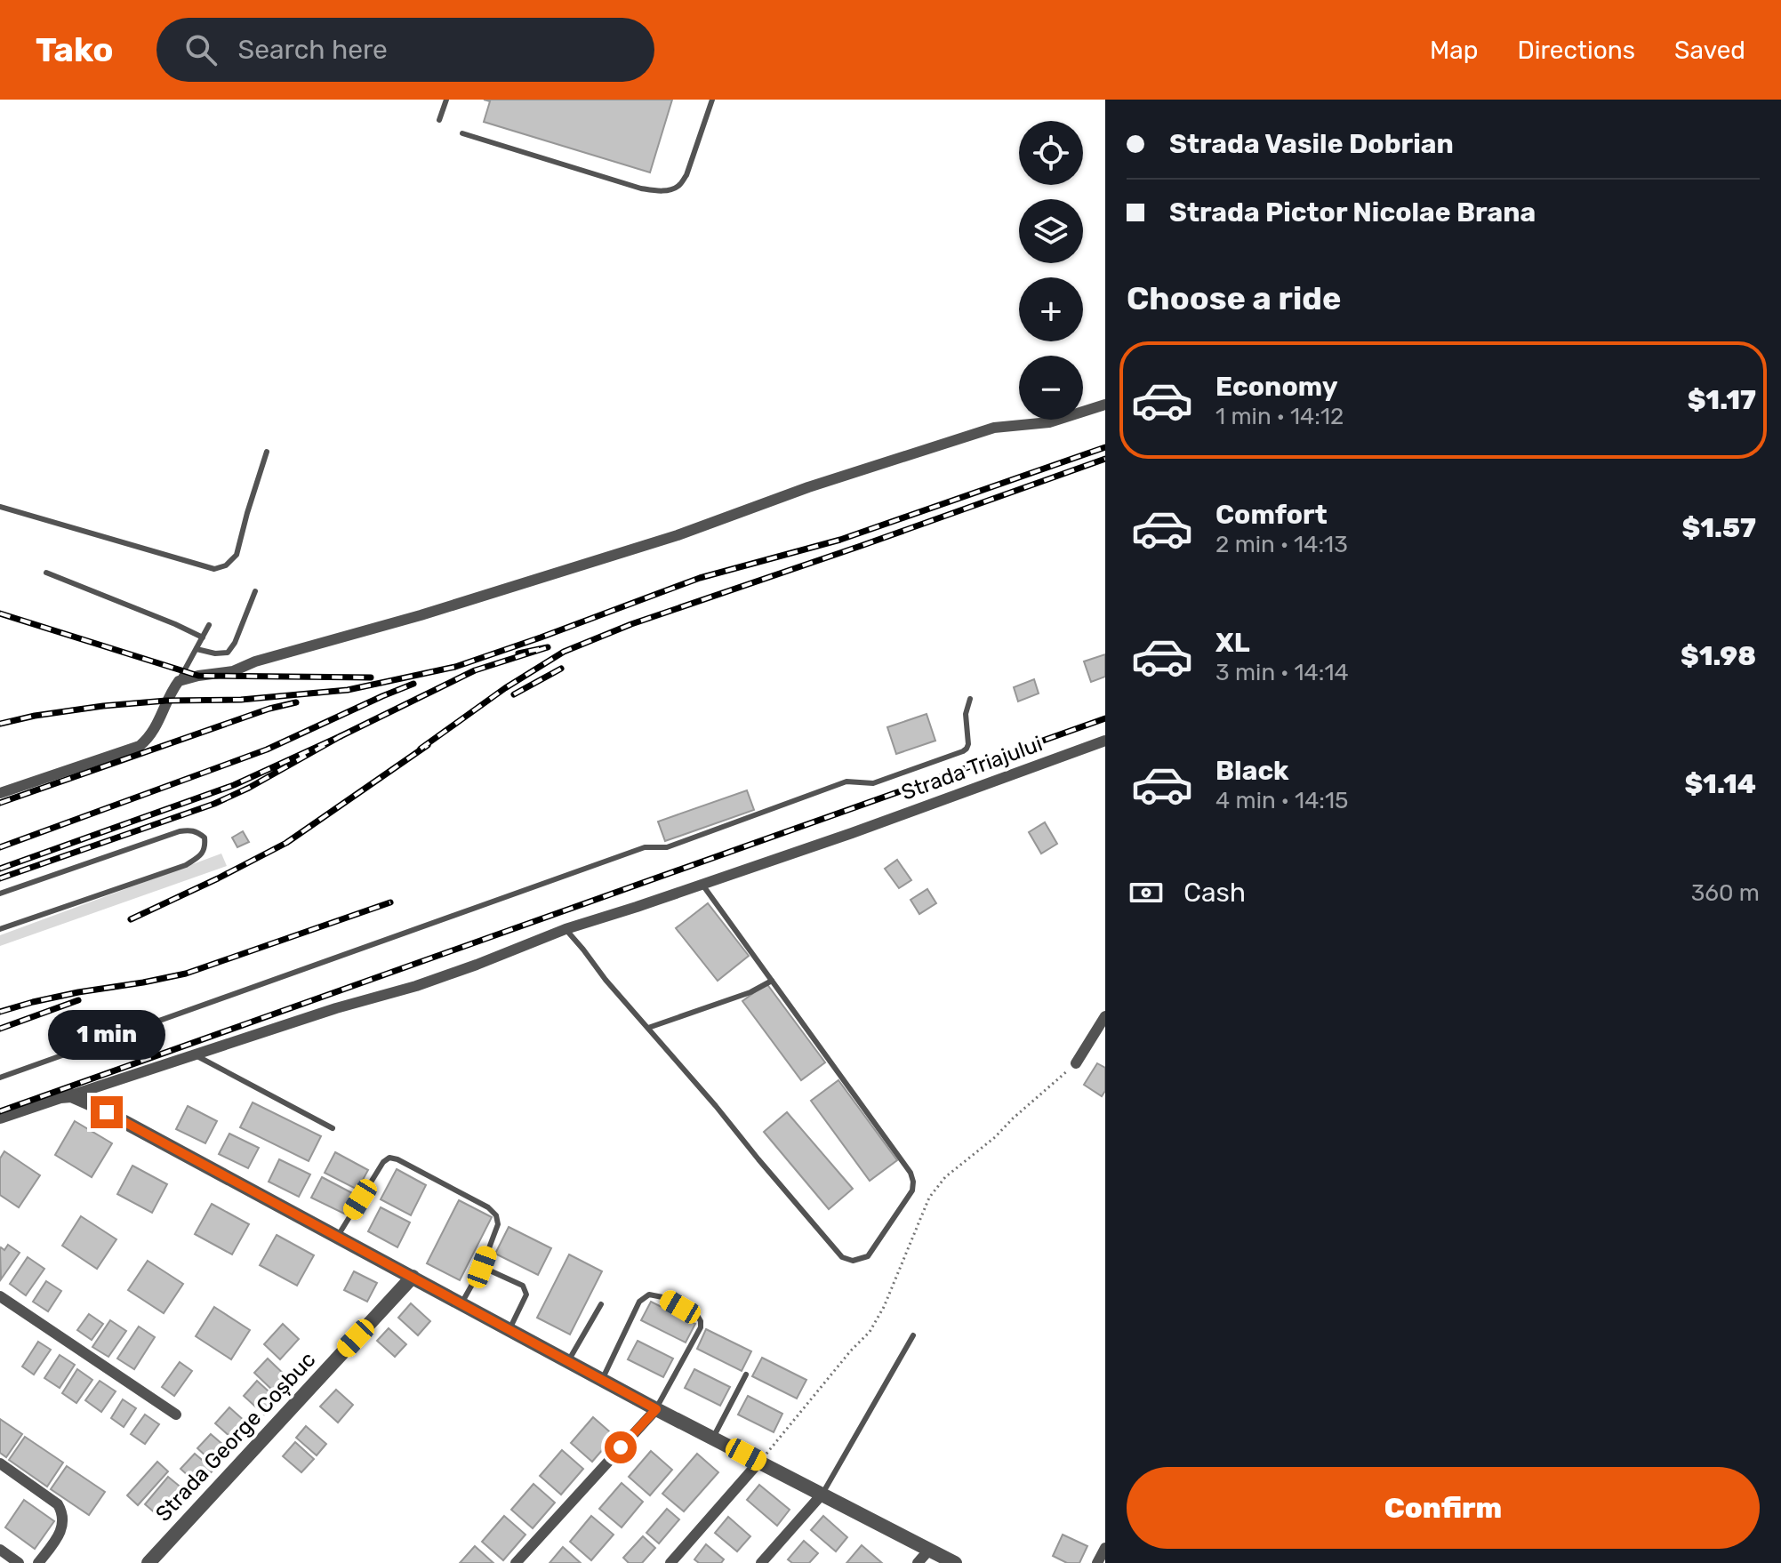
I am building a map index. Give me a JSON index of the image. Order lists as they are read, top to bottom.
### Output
{
  "streets": {
    "street": ["Strada Triajului", "Strada George Coșbuc"]
  },
  "page": {
    "header": "Tako",
    "search": "Search here",
    "nav": ["Map", "Directions", "Saved"],
    "banner": ["Strada Vasile Dobrian", "Strada Pictor Nicolae Brana"],
    "map_buttons": ["+", "−"],
    "heading": "Choose a ride",
    "list": [
      {
        "name": "Economy",
        "note": "1 min · 14:12",
        "value": "$1.17"
      },
      {
        "name": "Comfort",
        "note": "2 min · 14:13",
        "value": "$1.57"
      },
      {
        "name": "XL",
        "note": "3 min · 14:14",
        "value": "$1.98"
      },
      {
        "name": "Black",
        "note": "4 min · 14:15",
        "value": "$1.14"
      }
    ],
    "pay": ["Cash", "360 m"],
    "bubble": "1 min",
    "buttons": "Confirm"
  }
}
